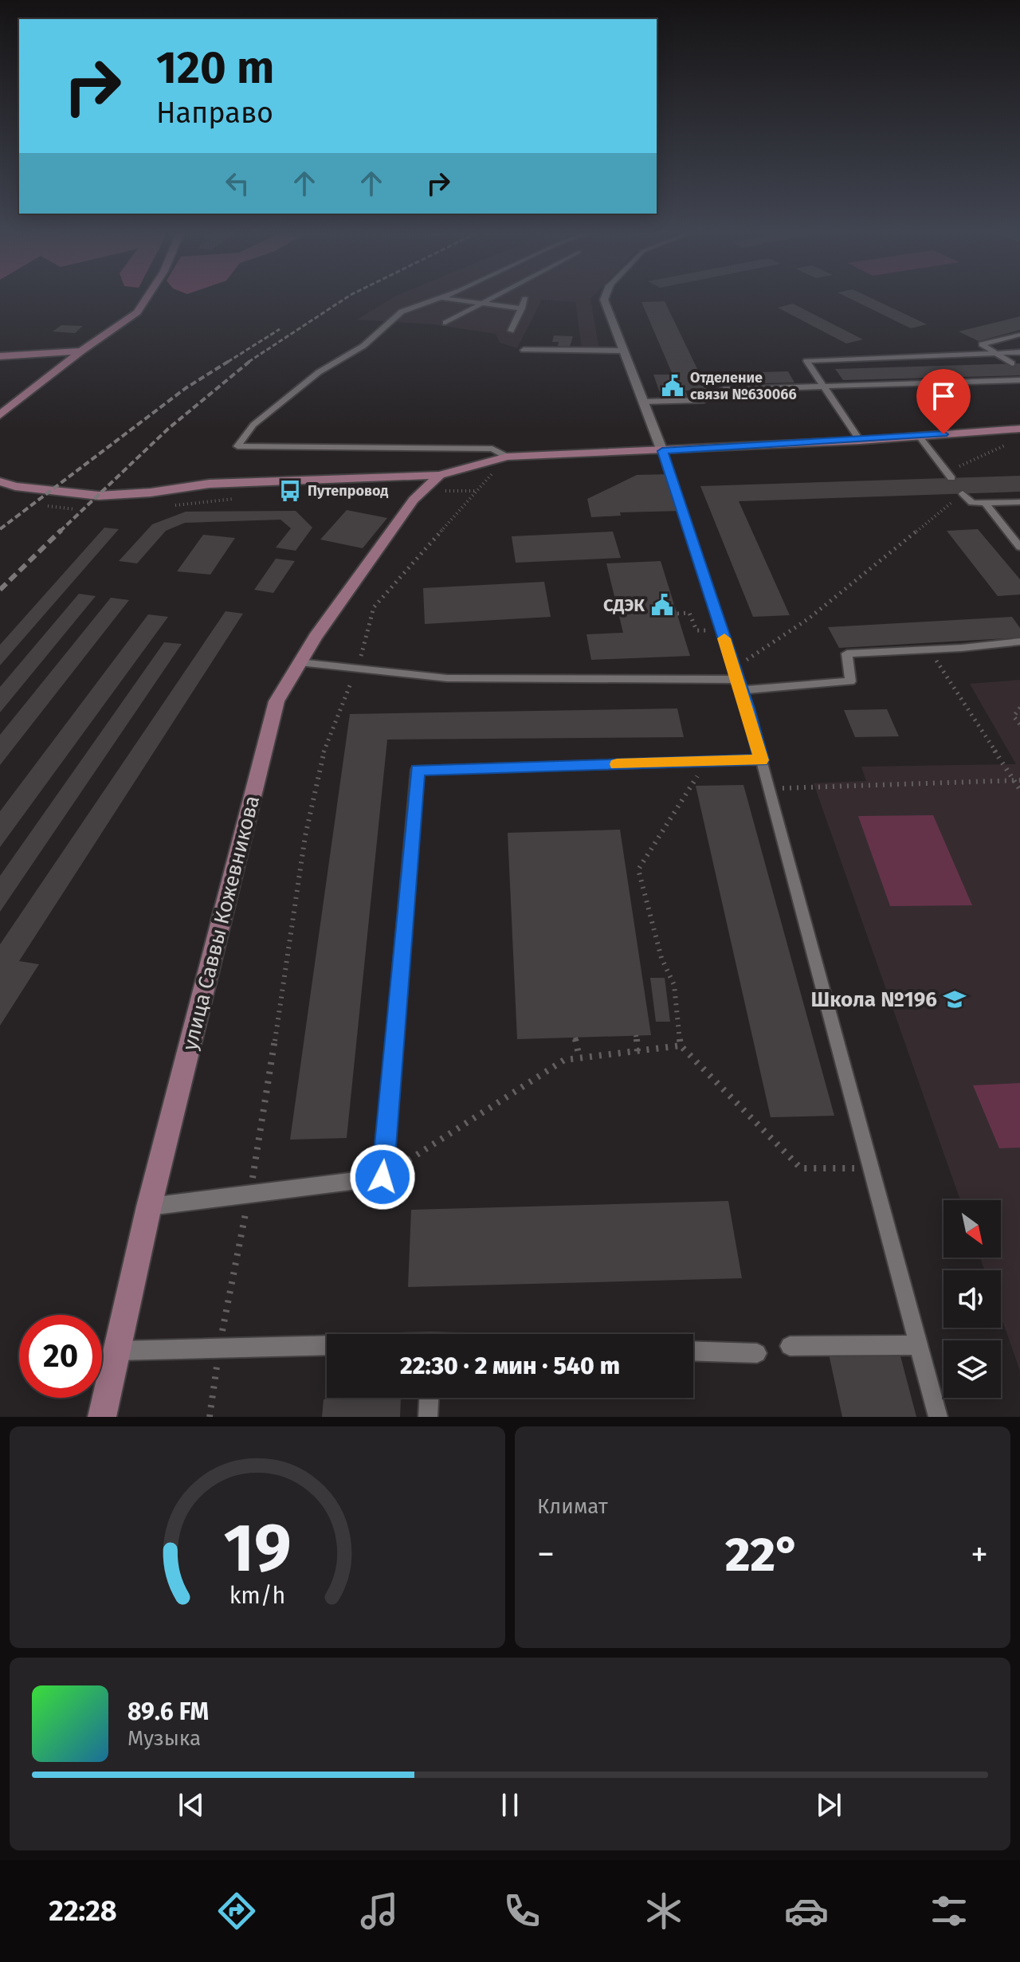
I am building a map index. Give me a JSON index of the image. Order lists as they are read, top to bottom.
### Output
{
  "streets": {
    "main road": ["улица Саввы Кожевникова"]
  },
  "places": {
    "public building": ["Отделение связи №630066", "СДЭК"],
    "bus stop": ["Путепровод"],
    "school or university": ["Школа №196"]
  },
  "north": "bottom right",
  "page": {
    "turn": ["120 m", "Направо"],
    "limit": "20",
    "trip": "22:30 · 2 мин · 540 m",
    "tile": "Климат",
    "heat": ["−", "22°", "+"],
    "song": ["89.6 FM", "Музыка"],
    "tabs": "22:28",
    "gauge": ["19", "km/h"]
  }
}
